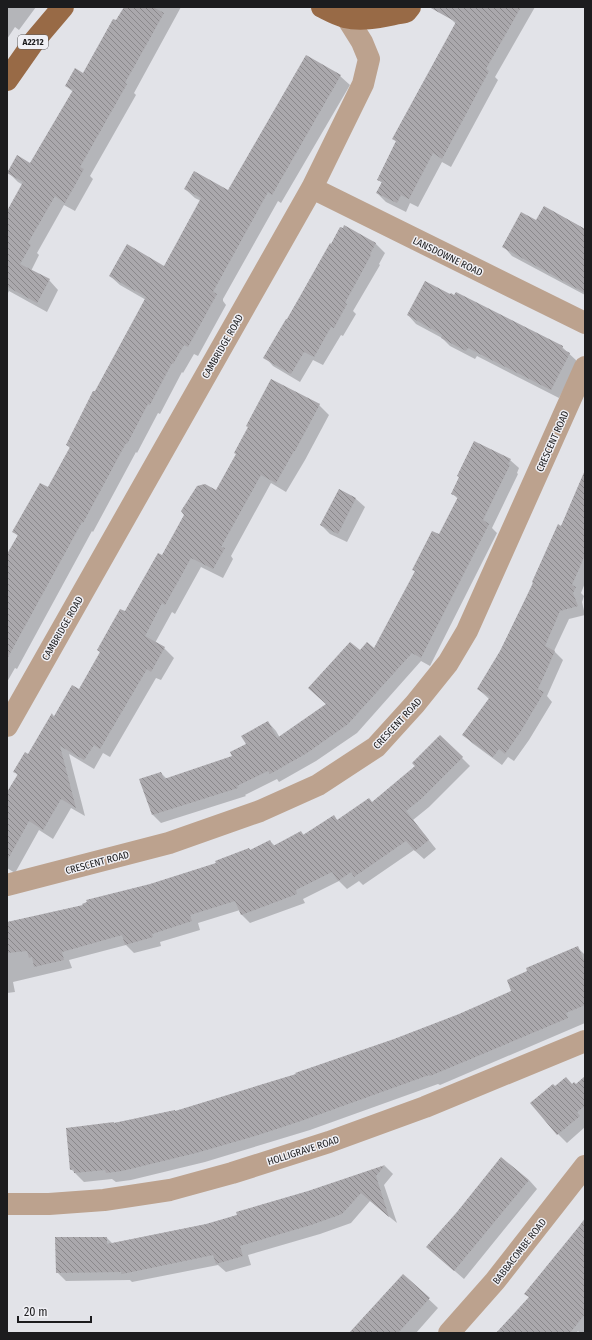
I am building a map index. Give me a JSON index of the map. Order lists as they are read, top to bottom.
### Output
{
  "streets": {
    "main road": ["A2212"],
    "street": [
      "LANSDOWNE ROAD",
      "CAMBRIDGE ROAD",
      "CRESCENT ROAD",
      "HOLLIGRAVE ROAD",
      "BABBACOMBE ROAD"
    ]
  },
  "crossings": [
    ["LANSDOWNE ROAD", "CAMBRIDGE ROAD"]
  ],
  "scale_bar": "20 m"
}
